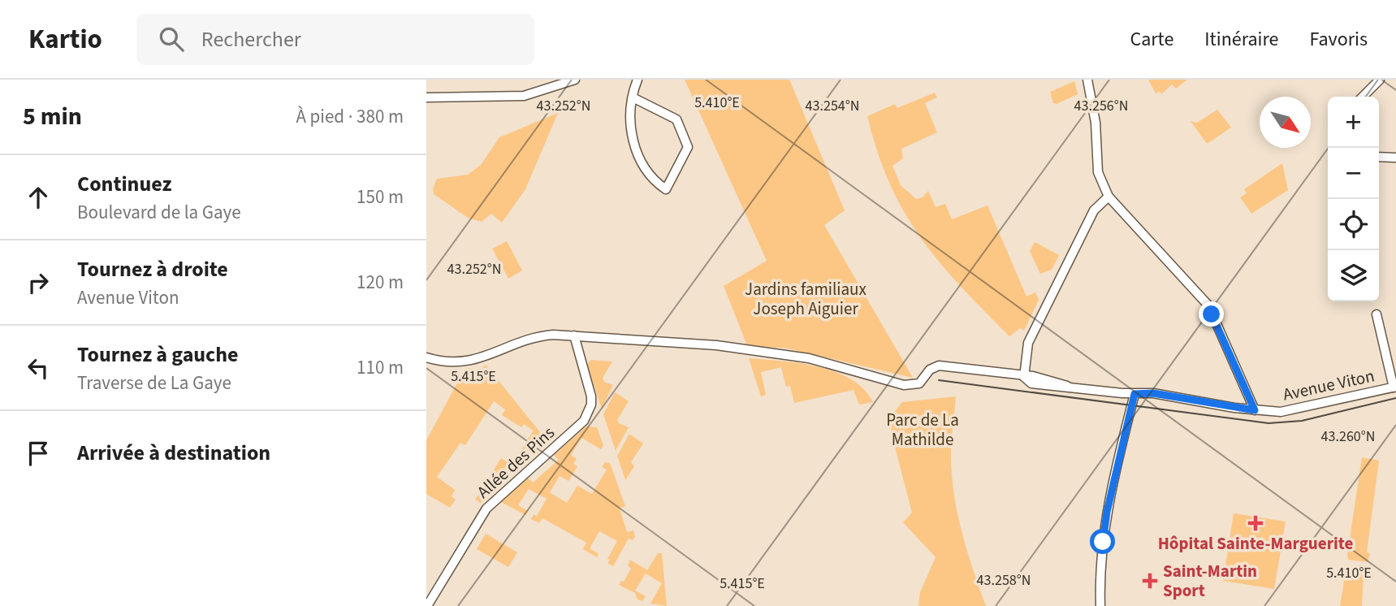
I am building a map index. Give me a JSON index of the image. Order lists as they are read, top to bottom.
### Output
{
  "streets": {
    "street": ["Avenue Viton", "Allée des Pins"]
  },
  "crossings": [
    ["Avenue Viton", "Allée des Pins"]
  ],
  "parks": ["Jardins familiaux Joseph Aiguier", "Parc de La Mathilde"],
  "places": {
    "health": ["Hôpital Sainte-Marguerite", "Saint-Martin Sport"]
  },
  "north": "bottom right",
  "page": {
    "header": "Kartio",
    "search": "Rechercher",
    "nav": ["Carte", "Itinéraire", "Favoris"],
    "heading": ["5 min", "À pied · 380 m"],
    "map_buttons": ["+", "−"],
    "list": [
      ["Continuez", "Boulevard de la Gaye", "150 m"],
      ["Tournez à droite", "Avenue Viton", "120 m"],
      ["Tournez à gauche", "Traverse de La Gaye", "110 m"],
      "Arrivée à destination"
    ]
  },
  "coordinates": [
    "5.410°E",
    "43.252°N",
    "43.254°N",
    "43.256°N",
    "5.415°E",
    "43.260°N",
    "43.258°N"
  ]
}
